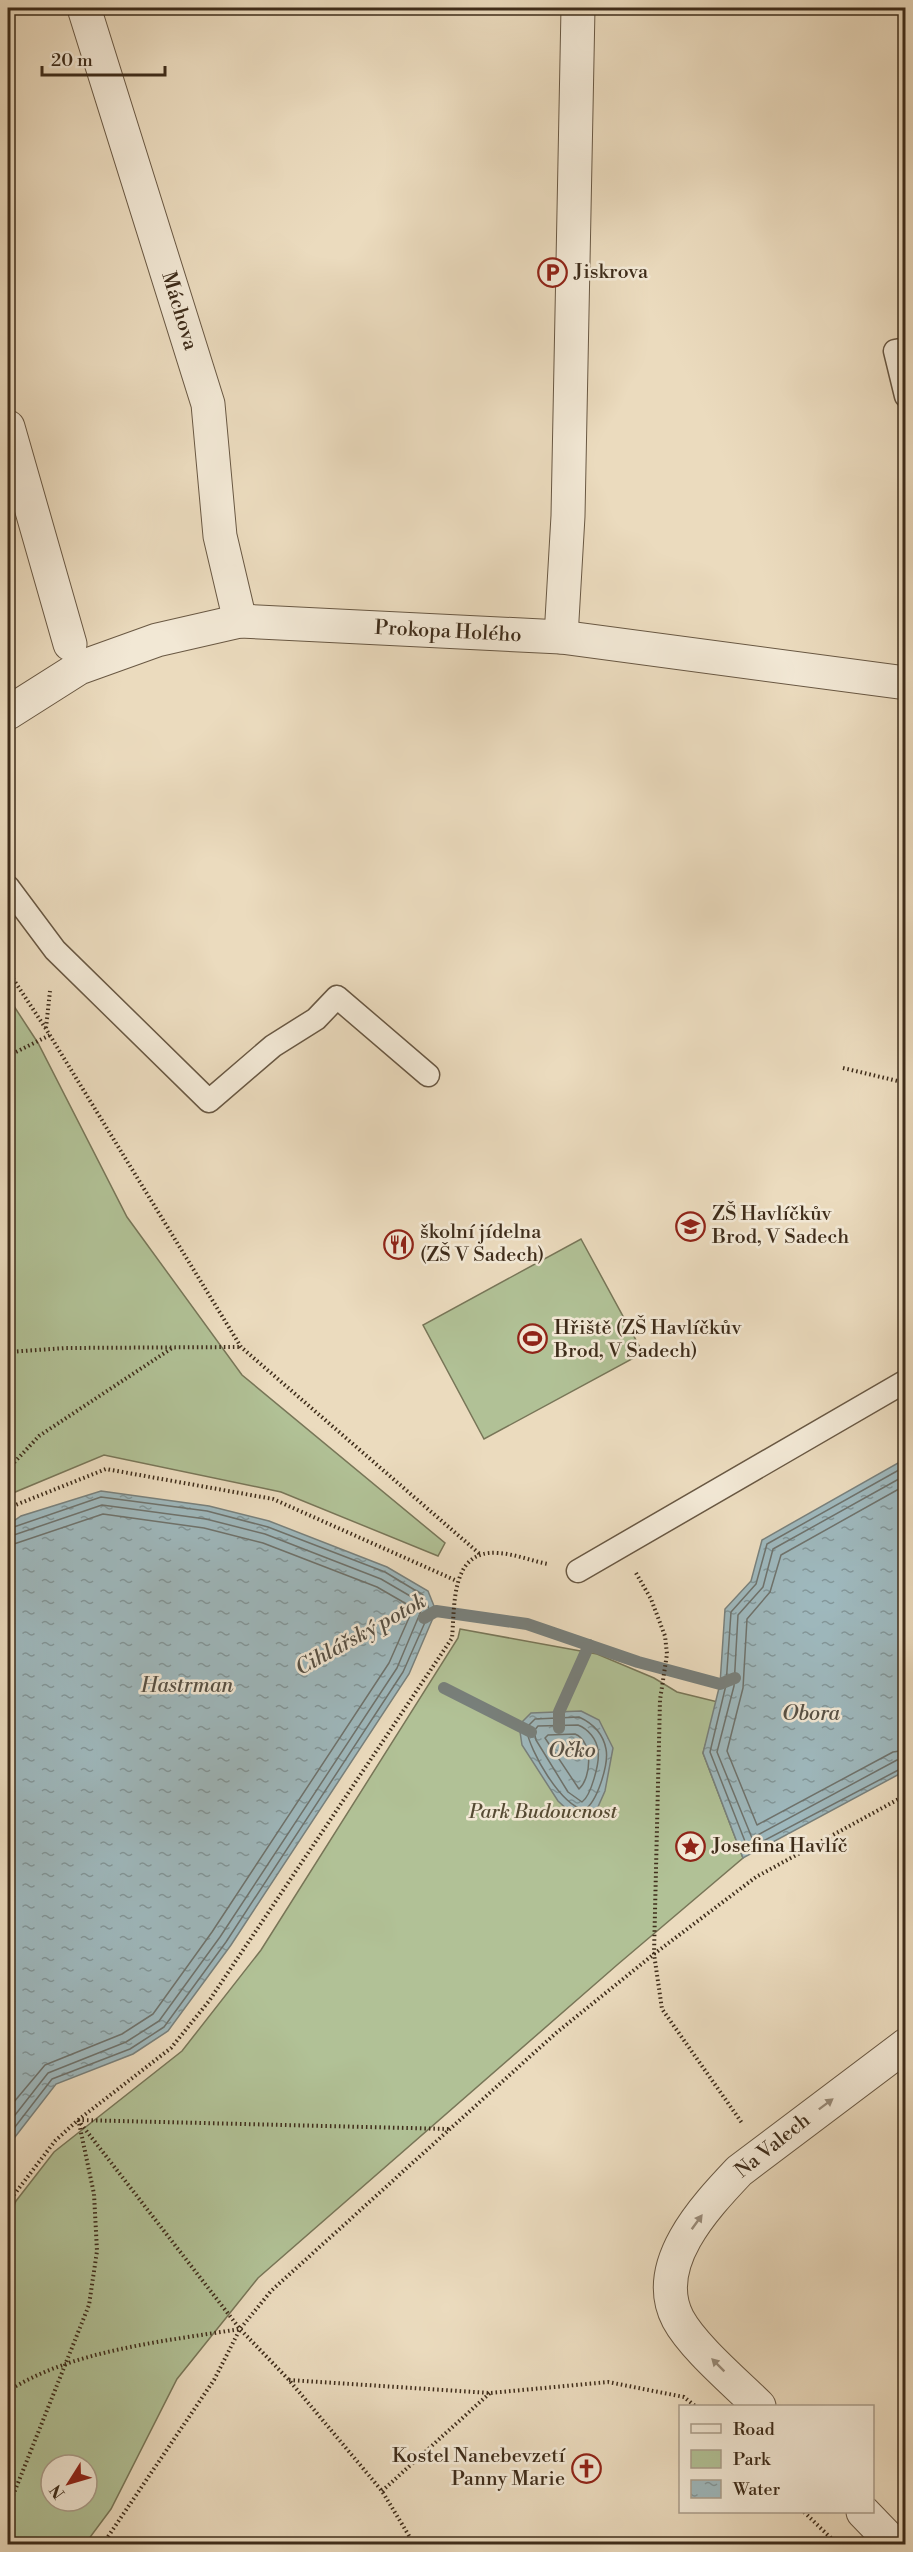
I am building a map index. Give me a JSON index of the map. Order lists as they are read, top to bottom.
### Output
{
  "streets": {
    "street": ["Máchova", "Prokopa Holého", "Na Valech"]
  },
  "crossings": [
    ["Máchova", "Prokopa Holého"]
  ],
  "water": [
    "Cihlářský potok",
    "Hastrman",
    "Obora",
    "Očko"
  ],
  "parks": ["Park Budoucnost"],
  "places": {
    "parking": ["Jiskrova"],
    "school or university": ["ZŠ Havlíčkův Brod, V Sadech"],
    "restaurant": ["školní jídelna (ZŠ V Sadech)"],
    "sports": ["Hřiště (ZŠ Havlíčkův Brod, V Sadech)"],
    "place": ["Josefina Havlíč"],
    "church": ["Kostel Nanebevzetí Panny Marie"]
  },
  "legend": ["Road", "Park", "Water"],
  "scale_bar": "20 m",
  "north": "bottom left"
}
